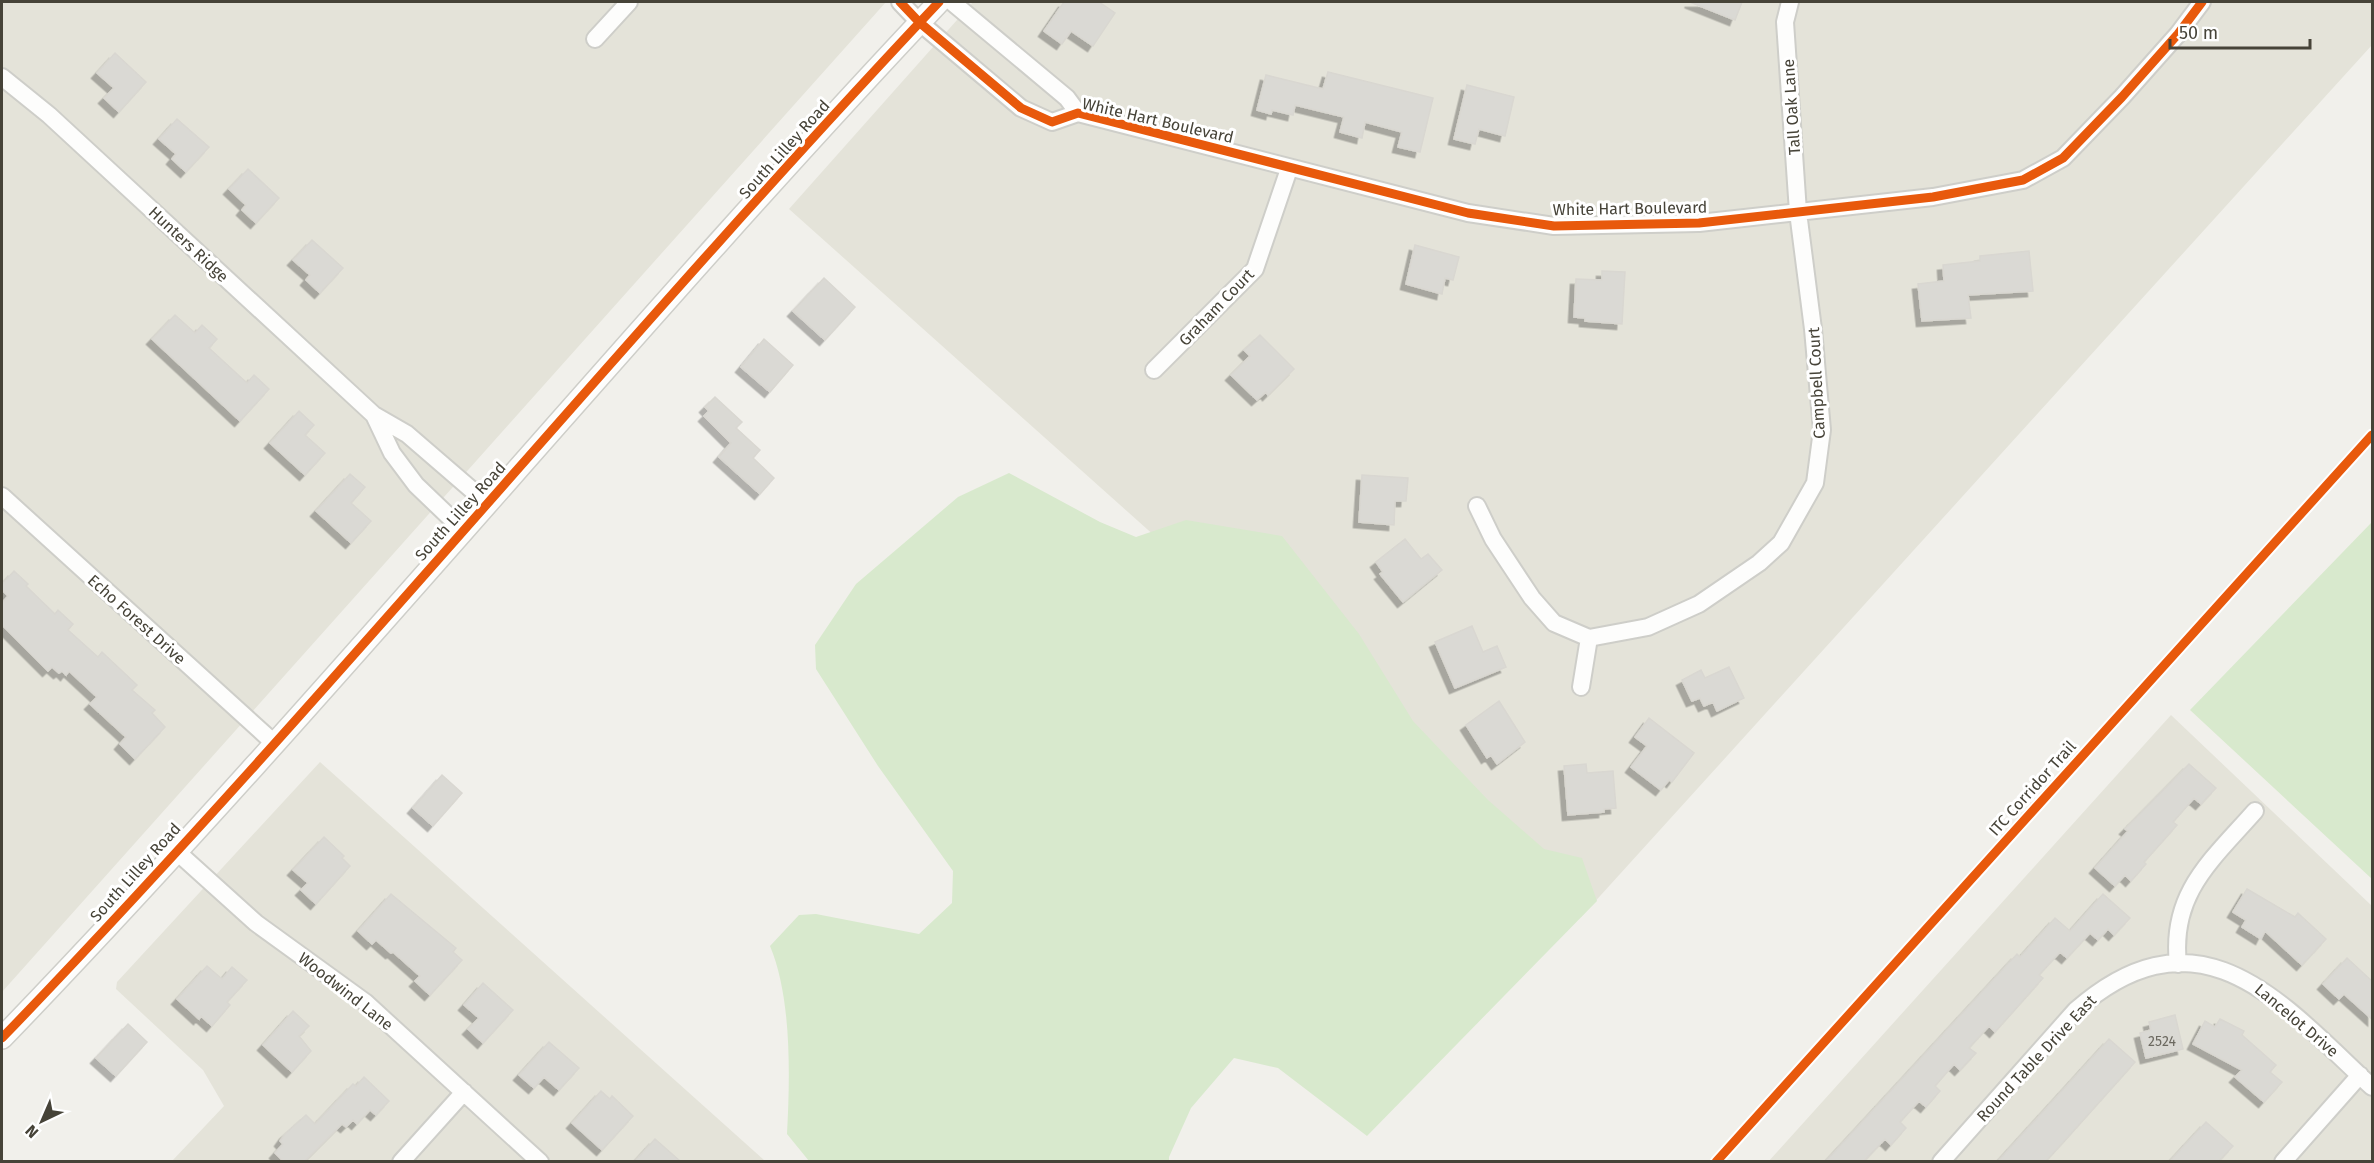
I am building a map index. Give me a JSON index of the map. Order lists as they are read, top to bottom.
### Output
{
  "streets": {
    "street": [
      "Tall Oak Lane",
      "White Hart Boulevard",
      "South Lilley Road",
      "Hunters Ridge",
      "Graham Court",
      "Campbell Court",
      "Echo Forest Drive",
      "Woodwind Lane",
      "Lancelot Drive",
      "Round Table Drive East"
    ],
    "cycle path": ["ITC Corridor Trail"]
  },
  "crossings": [
    ["Tall Oak Lane", "White Hart Boulevard"],
    ["Tall Oak Lane", "Campbell Court"],
    ["White Hart Boulevard", "South Lilley Road"],
    ["White Hart Boulevard", "Graham Court"],
    ["White Hart Boulevard", "Campbell Court"],
    ["South Lilley Road", "Hunters Ridge"],
    ["South Lilley Road", "Echo Forest Drive"],
    ["South Lilley Road", "Woodwind Lane"],
    ["Lancelot Drive", "Round Table Drive East"]
  ],
  "house_numbers": ["2524"],
  "scale_bar": "50 m",
  "north": "bottom left"
}
